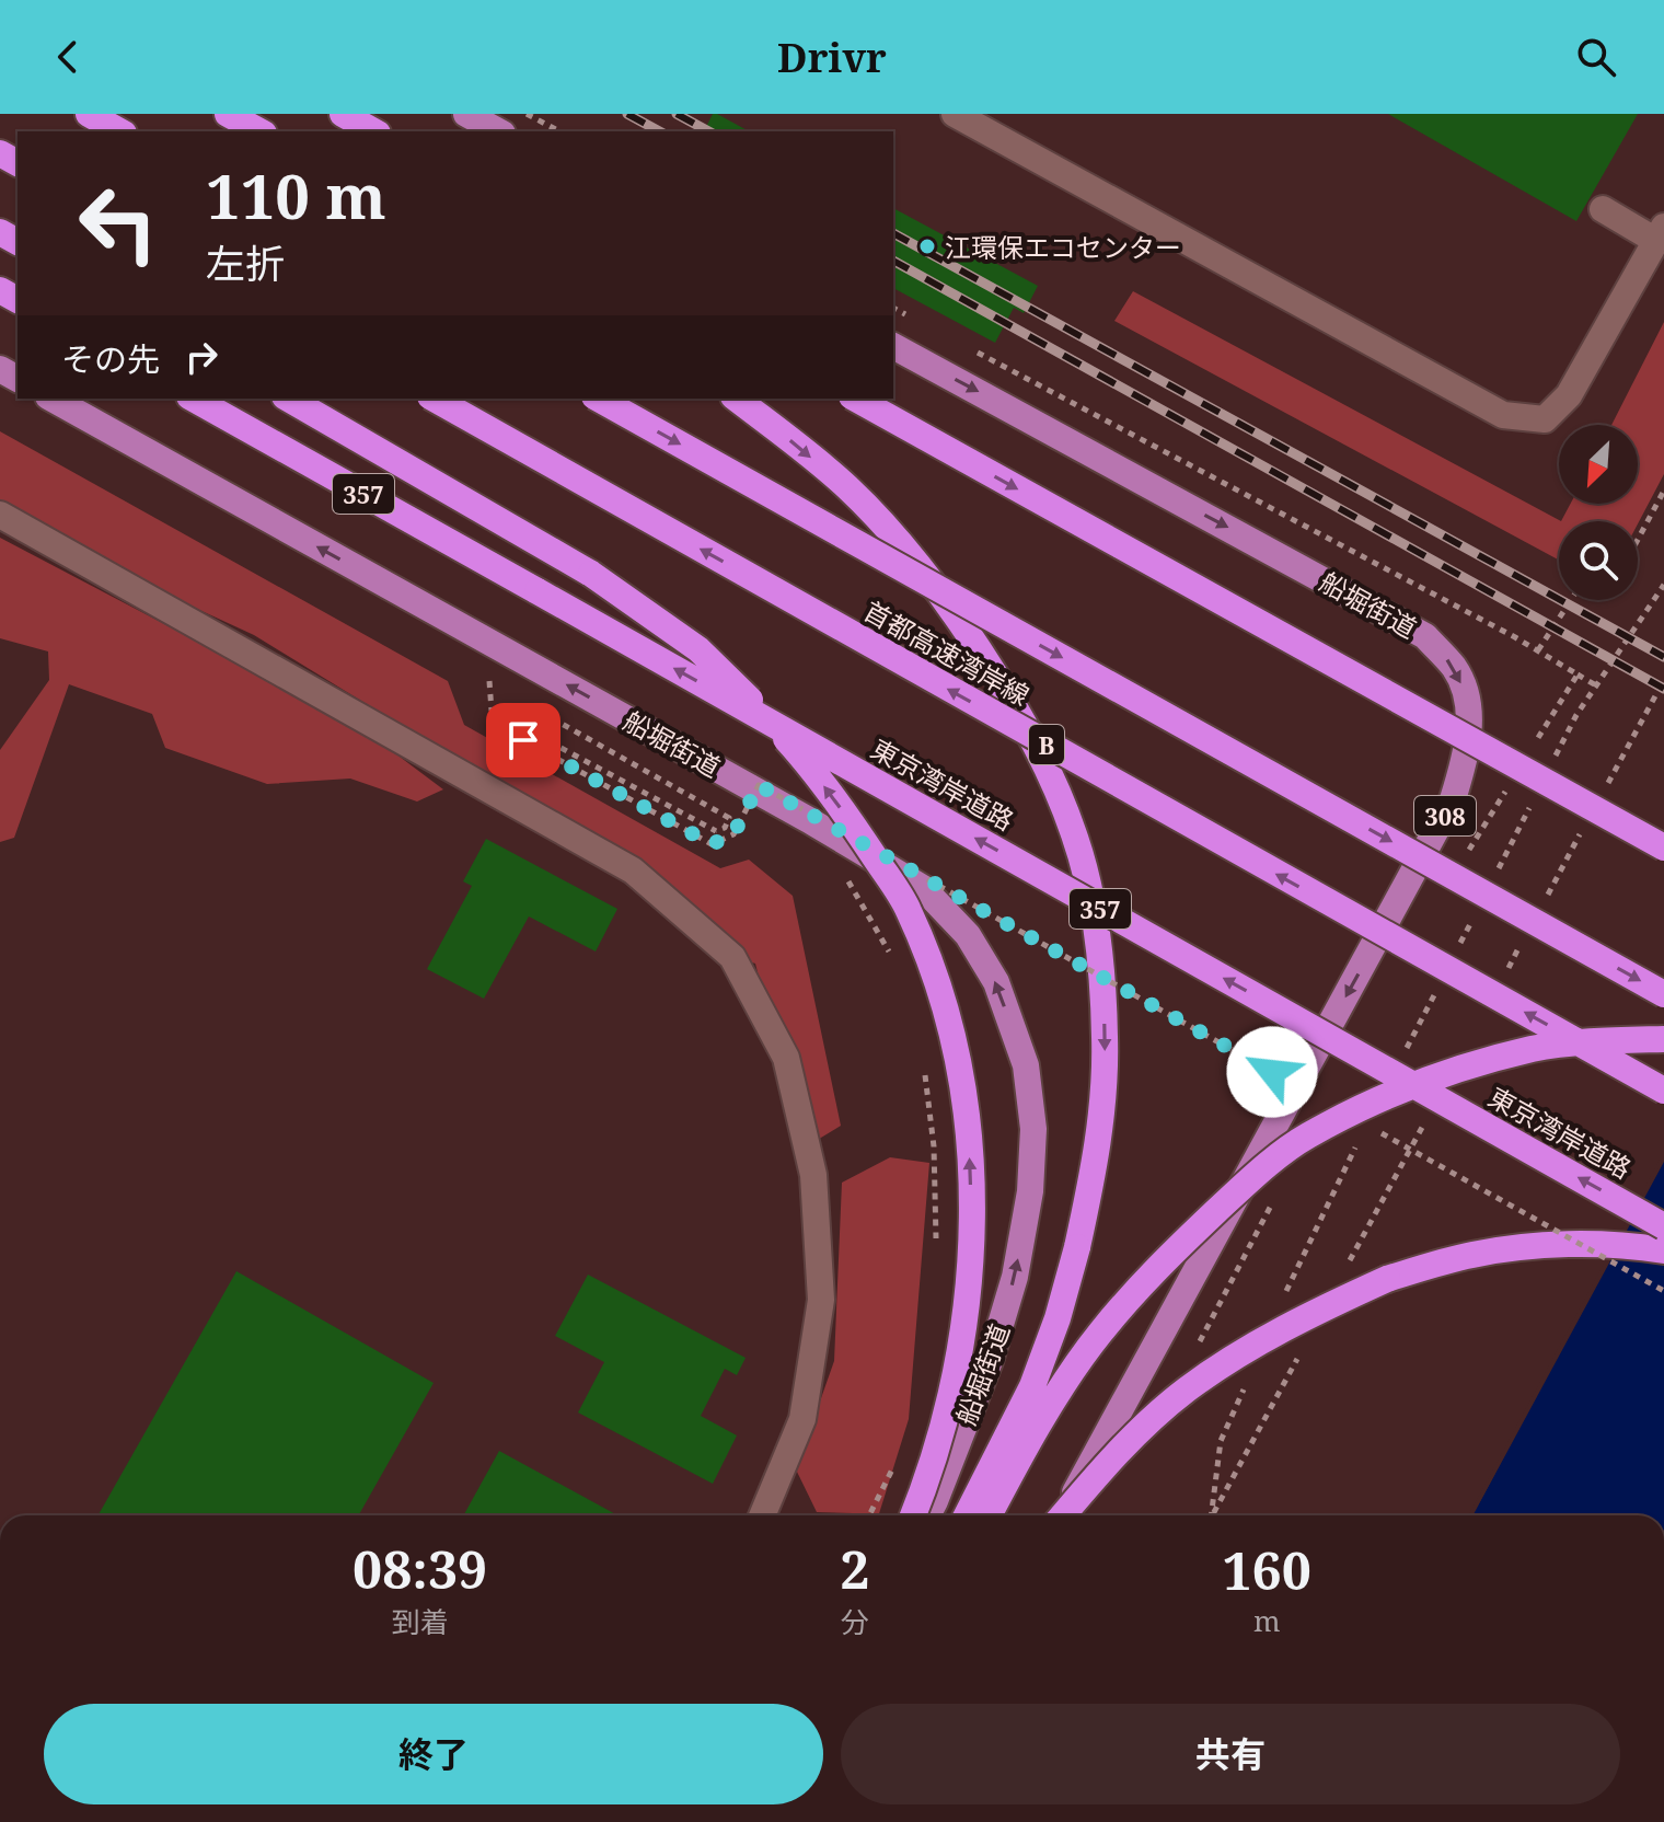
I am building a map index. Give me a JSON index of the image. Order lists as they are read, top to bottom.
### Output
{
  "streets": {
    "highway": [
      "357",
      "首都高速湾岸線",
      "B",
      "東京湾岸道路"
    ],
    "main road": ["船堀街道", "308"]
  },
  "one_way": ["東京湾岸道路"],
  "places": ["江環保エコセンター"],
  "north": "bottom left",
  "page": {
    "header": "Drivr",
    "turn": ["110 m", "左折"],
    "then": "その先",
    "eta": [
      "08:39",
      "到着",
      "2",
      "分",
      "160",
      "m"
    ],
    "buttons": ["終了", "共有"]
  }
}
